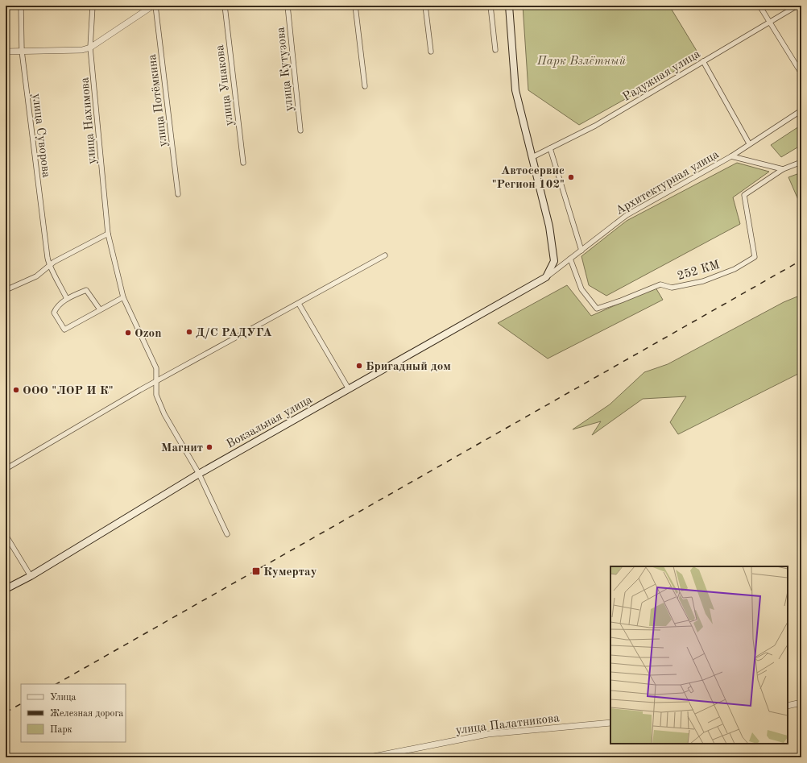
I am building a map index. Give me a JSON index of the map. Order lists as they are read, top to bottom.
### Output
{
  "streets": {
    "main road": ["Вокзальная улица"],
    "street": [
      "улица Кутузова",
      "Радужная улица",
      "улица Ушакова",
      "улица Потёмкина",
      "улица Нахимова",
      "улица Суворова",
      "Архитектурная улица",
      "252 КМ",
      "улица Палатникова"
    ]
  },
  "crossings": [
    ["улица Нахимова", "Вокзальная улица"],
    ["Архитектурная улица", "252 КМ"],
    ["Архитектурная улица", "Вокзальная улица"]
  ],
  "parks": ["Парк Взлётный"],
  "places": {
    "other": [
      "Автосервис \"Регион 102\"",
      "Д/С РАДУГА",
      "Ozon",
      "Бригадный дом",
      "ООО \"ЛОР И К\"",
      "Магнит"
    ],
    "transit": ["Кумертау"]
  },
  "legend": ["Улица", "Железная дорога", "Парк"]
}
